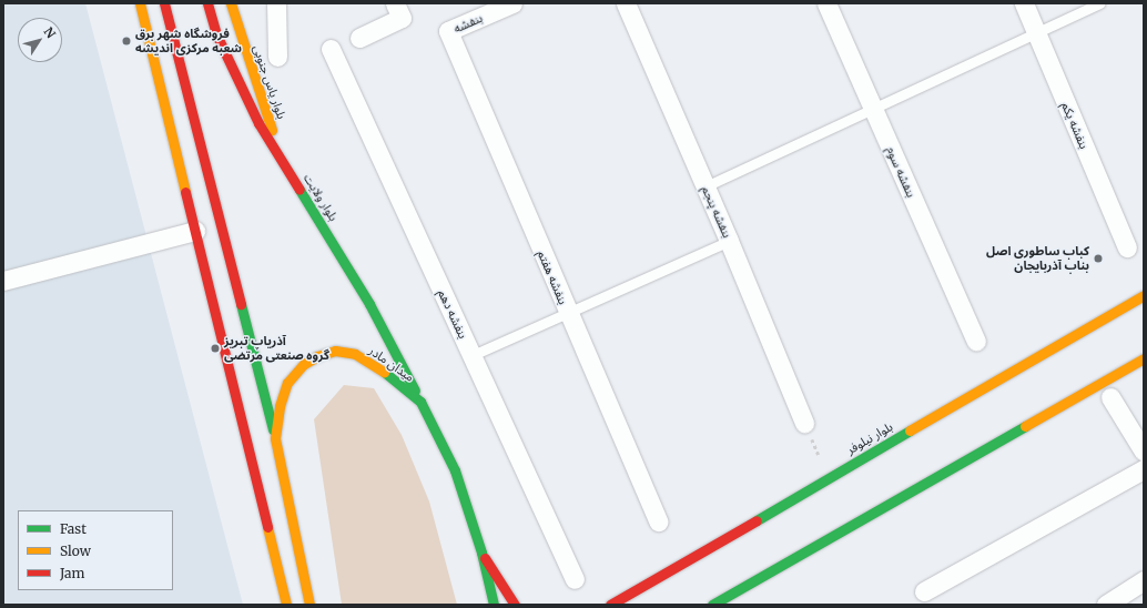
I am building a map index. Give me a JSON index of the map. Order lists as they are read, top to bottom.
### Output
{
  "streets": {
    "main road": [
      "بلوار یاس جنوبی",
      "بلوار ولایت",
      "میدان مادر",
      "بلوار نیلوفر"
    ],
    "street": [
      "بنفشه",
      "بنفشه یکم",
      "بنفشه سوم",
      "بنفشه پنجم",
      "بنفشه هفتم",
      "بنفشه دهم"
    ]
  },
  "crossings": [
    ["بنفشه", "بنفشه هفتم"],
    ["بلوار یاس جنوبی", "بلوار ولایت"],
    ["بلوار ولایت", "میدان مادر"]
  ],
  "places": ["فروشگاه شهر برق شعبه مرکزی اندیشه", "کباب ساطوری اصل بناب آذربایجان", "آذریاپ تبریز گروه صنعتی مرتضی"],
  "legend": ["Fast", "Slow", "Jam"],
  "north": "top right"
}
